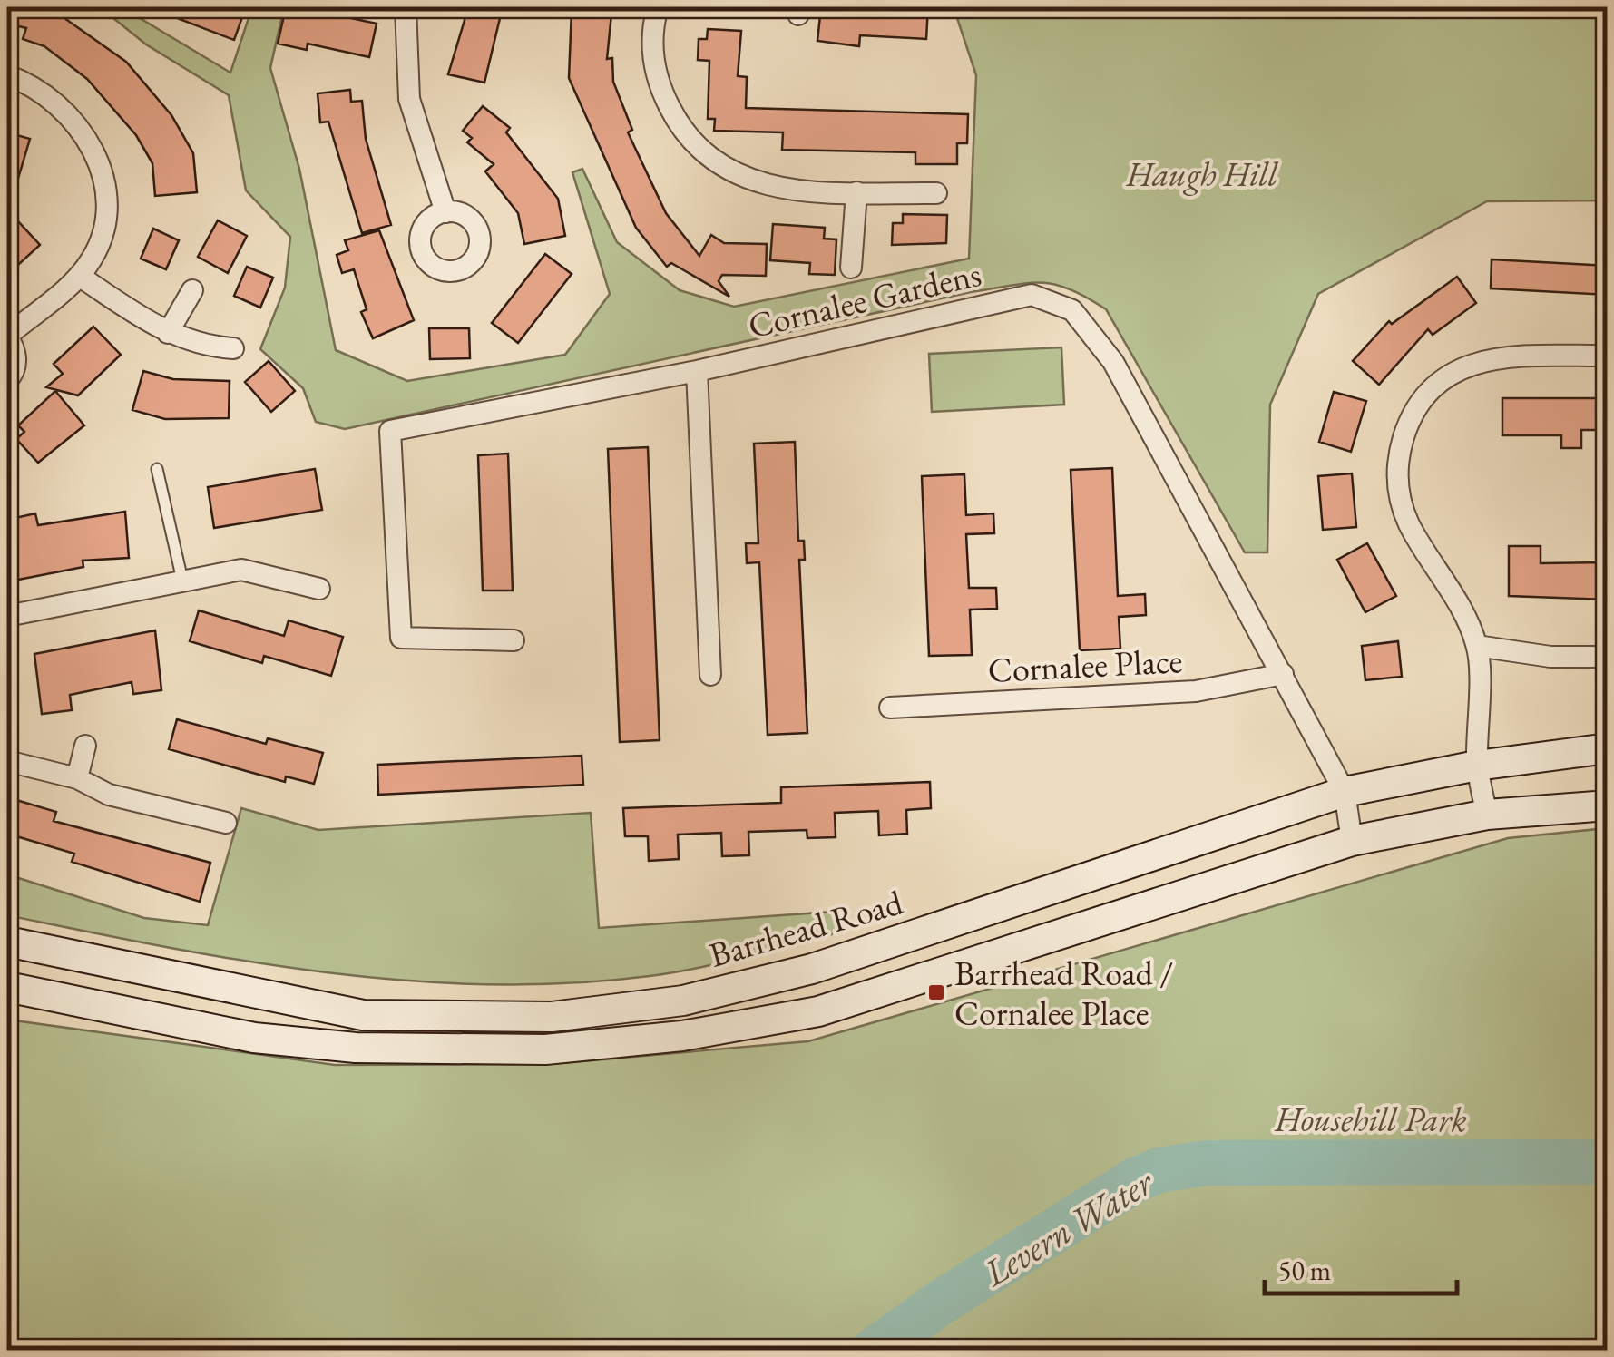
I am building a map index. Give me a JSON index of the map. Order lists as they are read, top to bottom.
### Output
{
  "streets": {
    "main road": ["Barrhead Road"],
    "street": ["Cornalee Gardens", "Cornalee Place"]
  },
  "crossings": [
    ["Cornalee Gardens", "Cornalee Place"],
    ["Cornalee Gardens", "Barrhead Road"]
  ],
  "water": ["Levern Water"],
  "parks": ["Haugh Hill", "Househill Park"],
  "places": {
    "transit": ["Barrhead Road / Cornalee Place"]
  },
  "scale_bar": "50 m"
}
